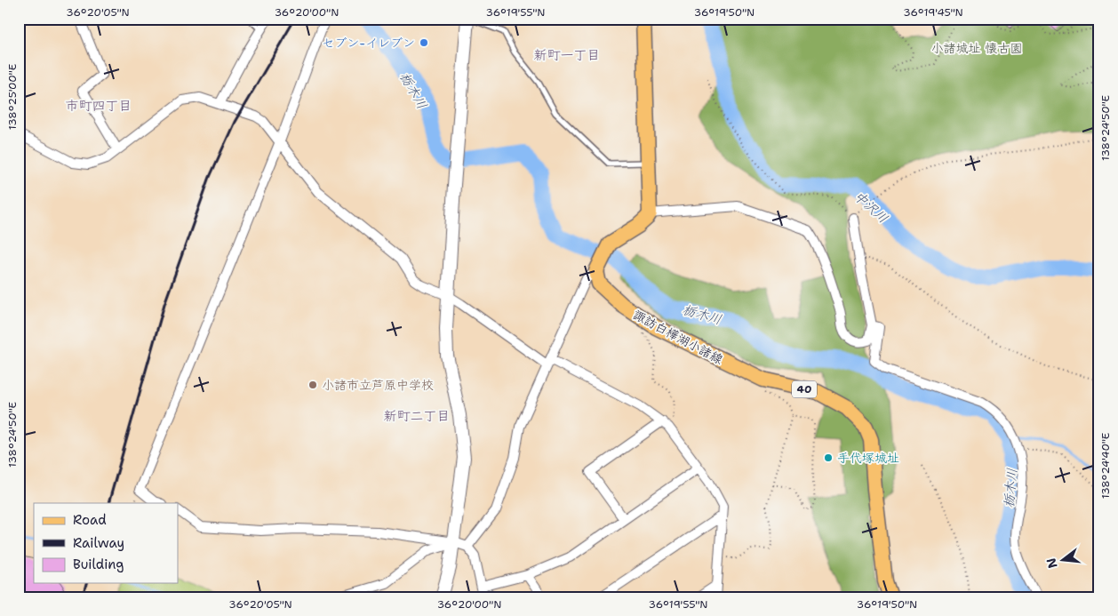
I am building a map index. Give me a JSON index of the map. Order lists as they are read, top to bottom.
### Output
{
  "streets": {
    "main road": ["諏訪白樺湖小諸線", "40"]
  },
  "districts": ["新町一丁目", "市町四丁目", "新町二丁目"],
  "water": ["栃木川", "中沢川"],
  "parks": ["小諸城址 懐古園"],
  "places": ["セブン-イレブン", "小諸市立芦原中学校", "手代塚城址"],
  "legend": ["Road", "Railway", "Building"],
  "north": "left",
  "coordinates": [
    "36°20'05\"N",
    "36°20'00\"N",
    "36°19'55\"N",
    "36°19'50\"N",
    "36°19'45\"N",
    "138°25'00\"E",
    "138°24'50\"E",
    "138°24'40\"E"
  ]
}
